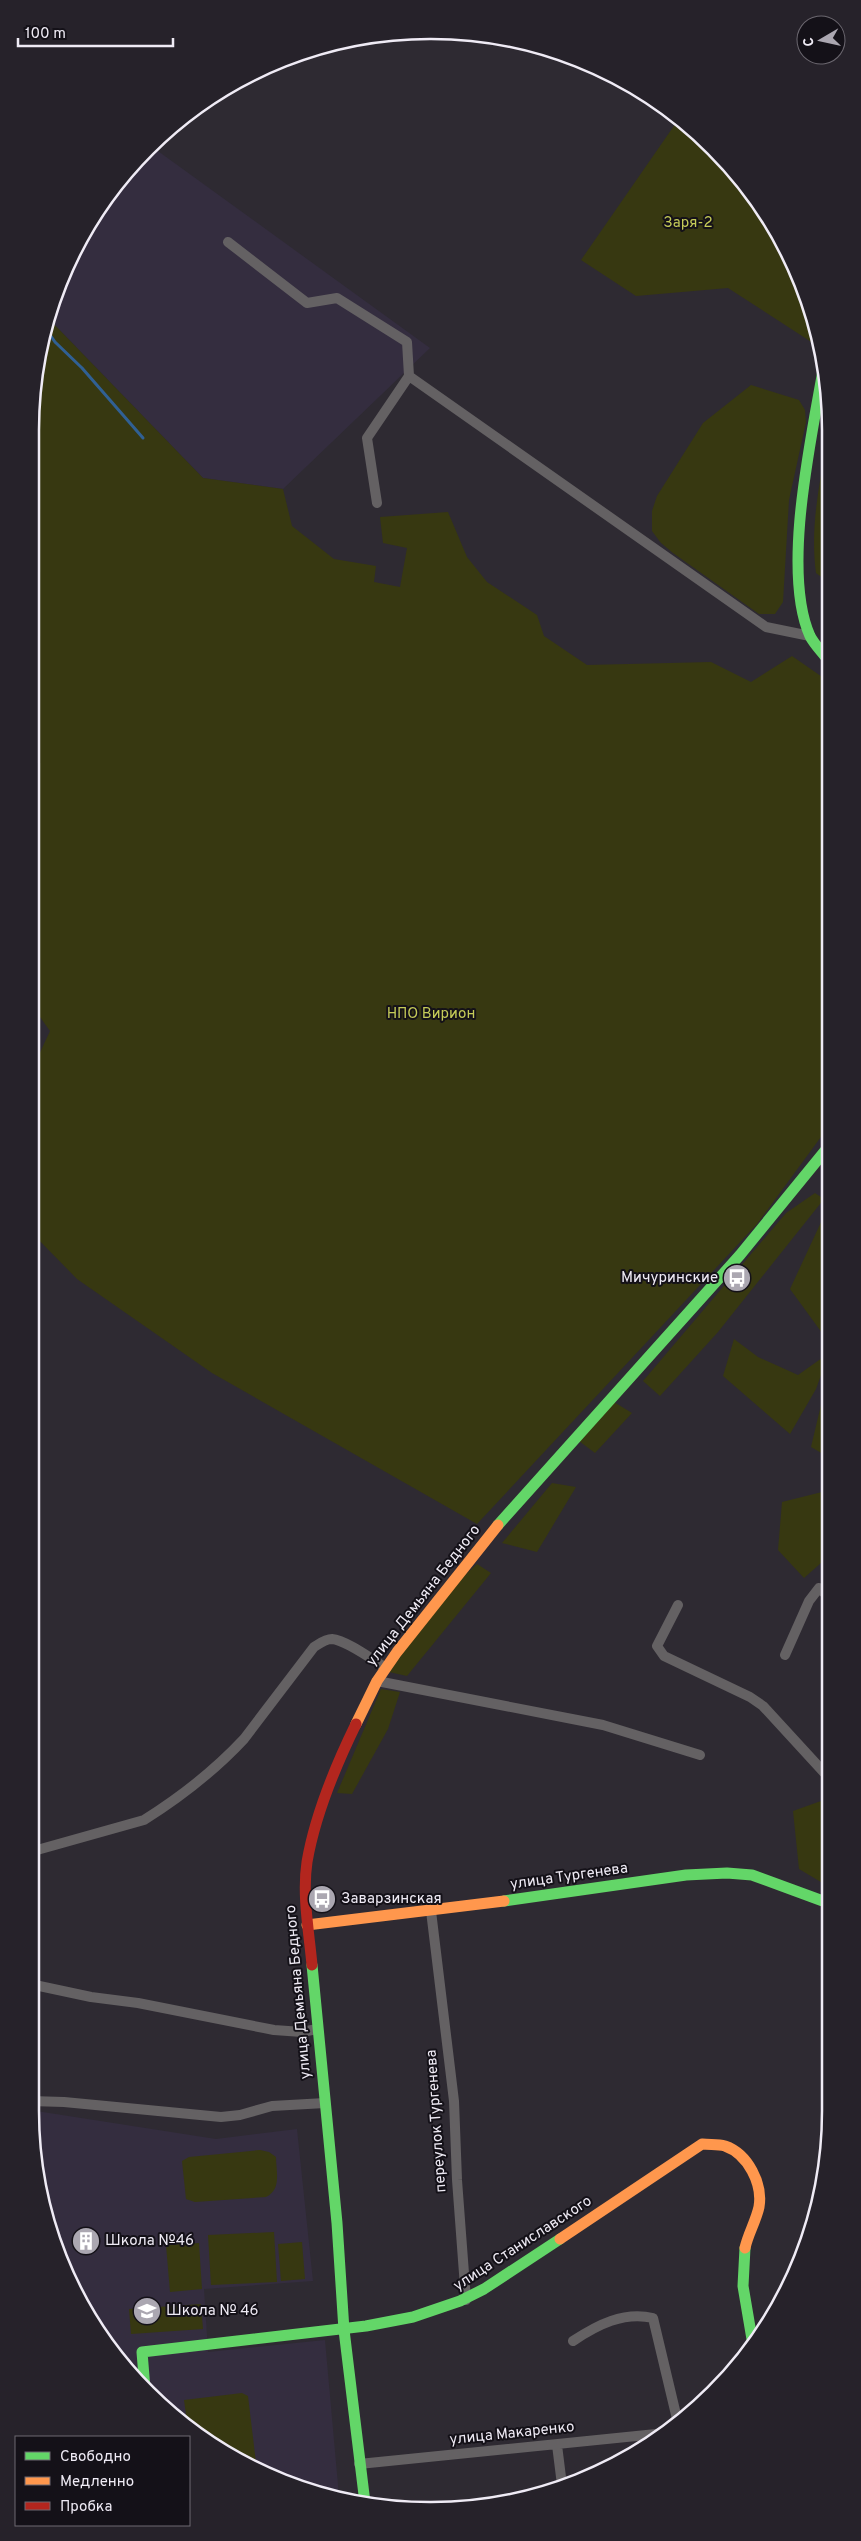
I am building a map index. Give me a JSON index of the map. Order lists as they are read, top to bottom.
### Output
{
  "streets": {
    "street": [
      "улица Демьяна Бедного",
      "улица Тургенева",
      "переулок Тургенева",
      "улица Станиславского",
      "улица Макаренко"
    ]
  },
  "crossings": [
    ["улица Демьяна Бедного", "улица Тургенева"],
    ["улица Демьяна Бедного", "улица Станиславского"],
    ["улица Демьяна Бедного", "улица Макаренко"],
    ["улица Тургенева", "переулок Тургенева"],
    ["переулок Тургенева", "улица Станиславского"]
  ],
  "parks": ["Заря-2", "НПО Вирион"],
  "places": {
    "bus stop": ["Мичуринские", "Заварзинская"],
    "building": ["Школа №46"],
    "school or university": ["Школа № 46"]
  },
  "legend": ["Свободно", "Медленно", "Пробка"],
  "scale_bar": "100 m",
  "north": "left"
}
